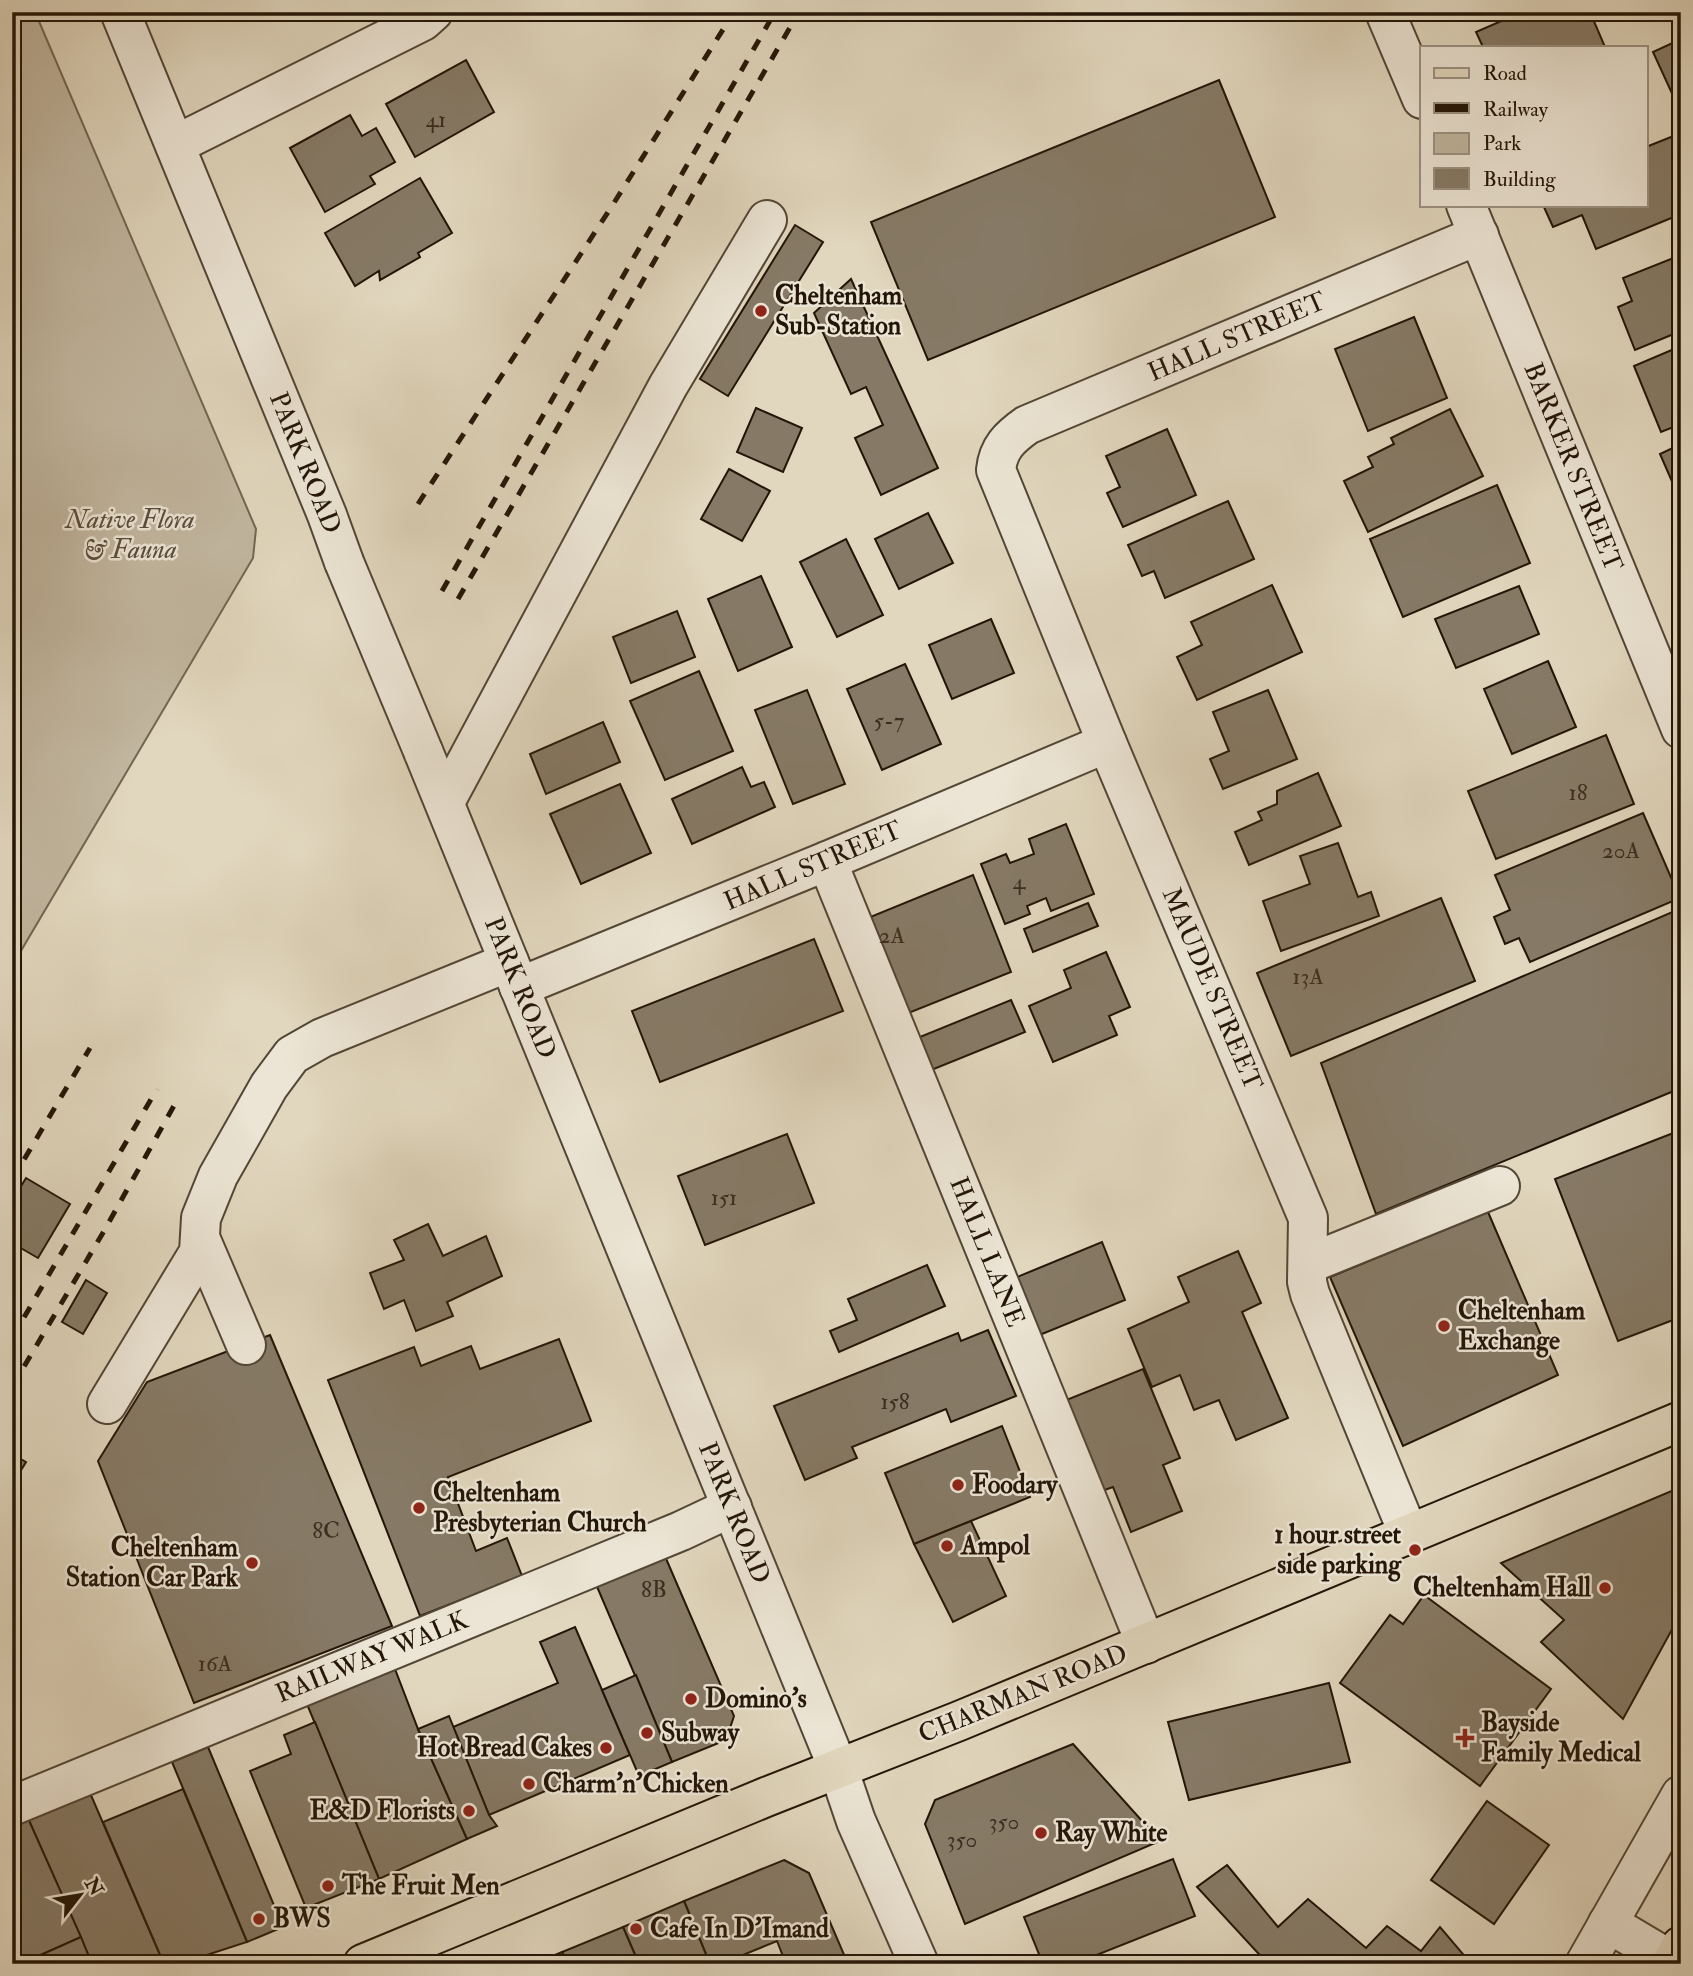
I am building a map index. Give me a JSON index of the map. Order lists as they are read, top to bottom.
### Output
{
  "streets": {
    "main road": ["CHARMAN ROAD"],
    "street": [
      "HALL STREET",
      "PARK ROAD",
      "BARKER STREET",
      "MAUDE STREET",
      "HALL LANE",
      "RAILWAY WALK"
    ]
  },
  "crossings": [
    ["HALL STREET", "PARK ROAD"],
    ["HALL STREET", "BARKER STREET"],
    ["HALL STREET", "MAUDE STREET"],
    ["HALL STREET", "HALL LANE"],
    ["PARK ROAD", "RAILWAY WALK"],
    ["PARK ROAD", "CHARMAN ROAD"],
    ["MAUDE STREET", "CHARMAN ROAD"],
    ["HALL LANE", "CHARMAN ROAD"]
  ],
  "parks": ["Native Flora & Fauna"],
  "places": {
    "other": [
      "Cheltenham Sub-Station",
      "Cheltenham Exchange",
      "Foodary",
      "Cheltenham Presbyterian Church",
      "Ampol",
      "1 hour street side parking",
      "Cheltenham Station Car Park",
      "Cheltenham Hall",
      "Domino's",
      "Subway",
      "Hot Bread Cakes",
      "Charm'n'Chicken",
      "E&D Florists",
      "Ray White",
      "The Fruit Men",
      "BWS",
      "Cafe In D'Imand"
    ],
    "health": ["Bayside Family Medical"]
  },
  "house_numbers": [
    "41",
    "5-7",
    "18",
    "20A",
    "4",
    "2A",
    "13A",
    "151",
    "158",
    "8C",
    "8B",
    "16A",
    "350",
    "350"
  ],
  "legend": [
    "Road",
    "Railway",
    "Park",
    "Building"
  ],
  "north": "top right"
}
